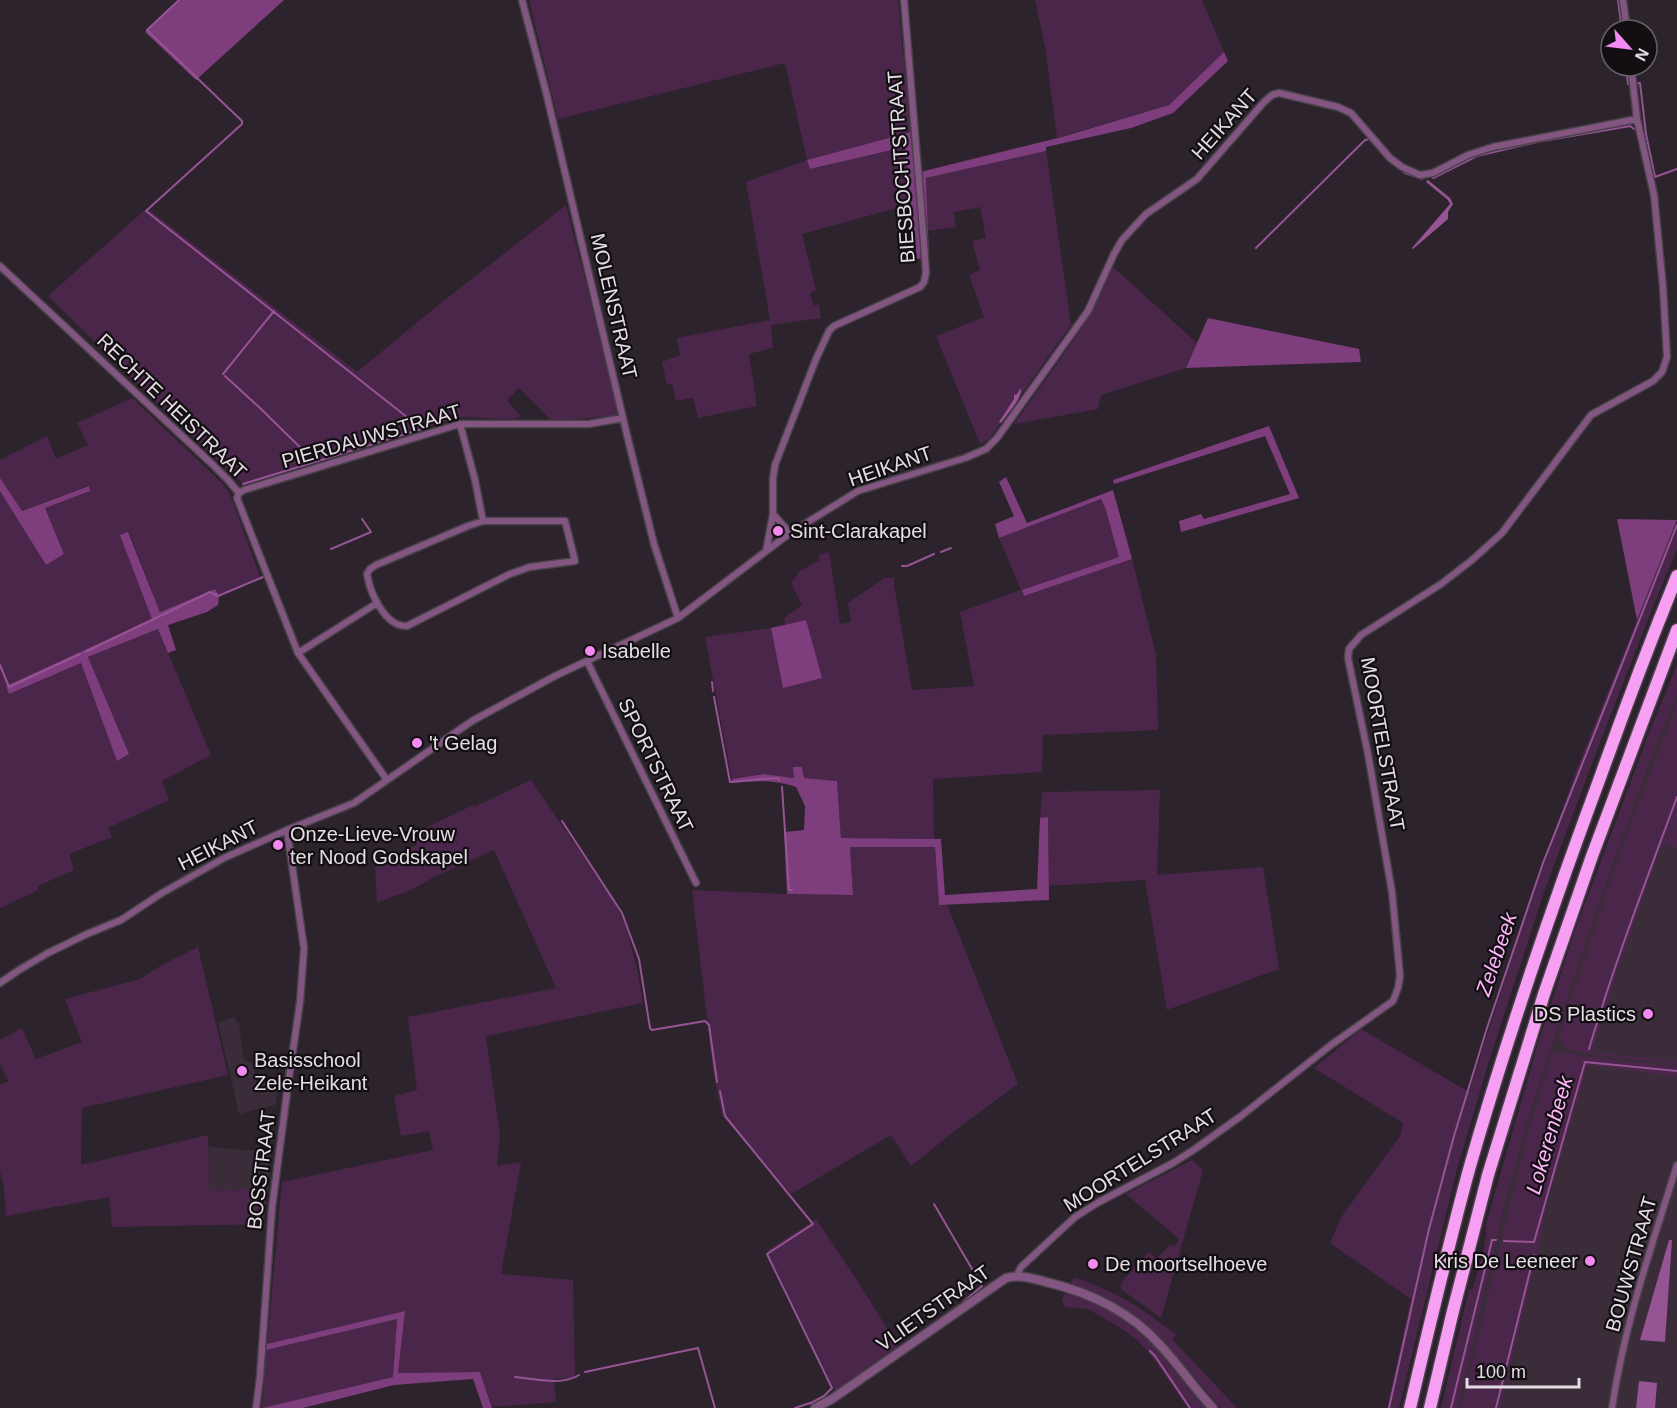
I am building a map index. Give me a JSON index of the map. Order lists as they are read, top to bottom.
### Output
{
  "streets": {
    "street": [
      "HEIKANT",
      "BIESBOCHTSTRAAT",
      "MOLENSTRAAT",
      "RECHTE HEISTRAAT",
      "PIERDAUWSTRAAT",
      "MOORTELSTRAAT",
      "SPORTSTRAAT",
      "BOSSTRAAT",
      "BOUWSTRAAT",
      "VLIETSTRAAT"
    ]
  },
  "crossings": [
    ["HEIKANT", "BIESBOCHTSTRAAT"],
    ["HEIKANT", "MOLENSTRAAT"],
    ["HEIKANT", "RECHTE HEISTRAAT"],
    ["HEIKANT", "MOORTELSTRAAT"],
    ["HEIKANT", "SPORTSTRAAT"],
    ["HEIKANT", "BOSSTRAAT"],
    ["MOLENSTRAAT", "PIERDAUWSTRAAT"],
    ["RECHTE HEISTRAAT", "PIERDAUWSTRAAT"],
    ["MOORTELSTRAAT", "VLIETSTRAAT"]
  ],
  "water": ["Zelebeek", "Lokerenbeek"],
  "places": [
    "Sint-Clarakapel",
    "Isabelle",
    "'t Gelag",
    "Onze-Lieve-Vrouw ter Nood Godskapel",
    "DS Plastics",
    "Basisschool Zele-Heikant",
    "Kris De Leeneer",
    "De moortselhoeve"
  ],
  "scale_bar": "100 m",
  "north": "bottom right"
}
